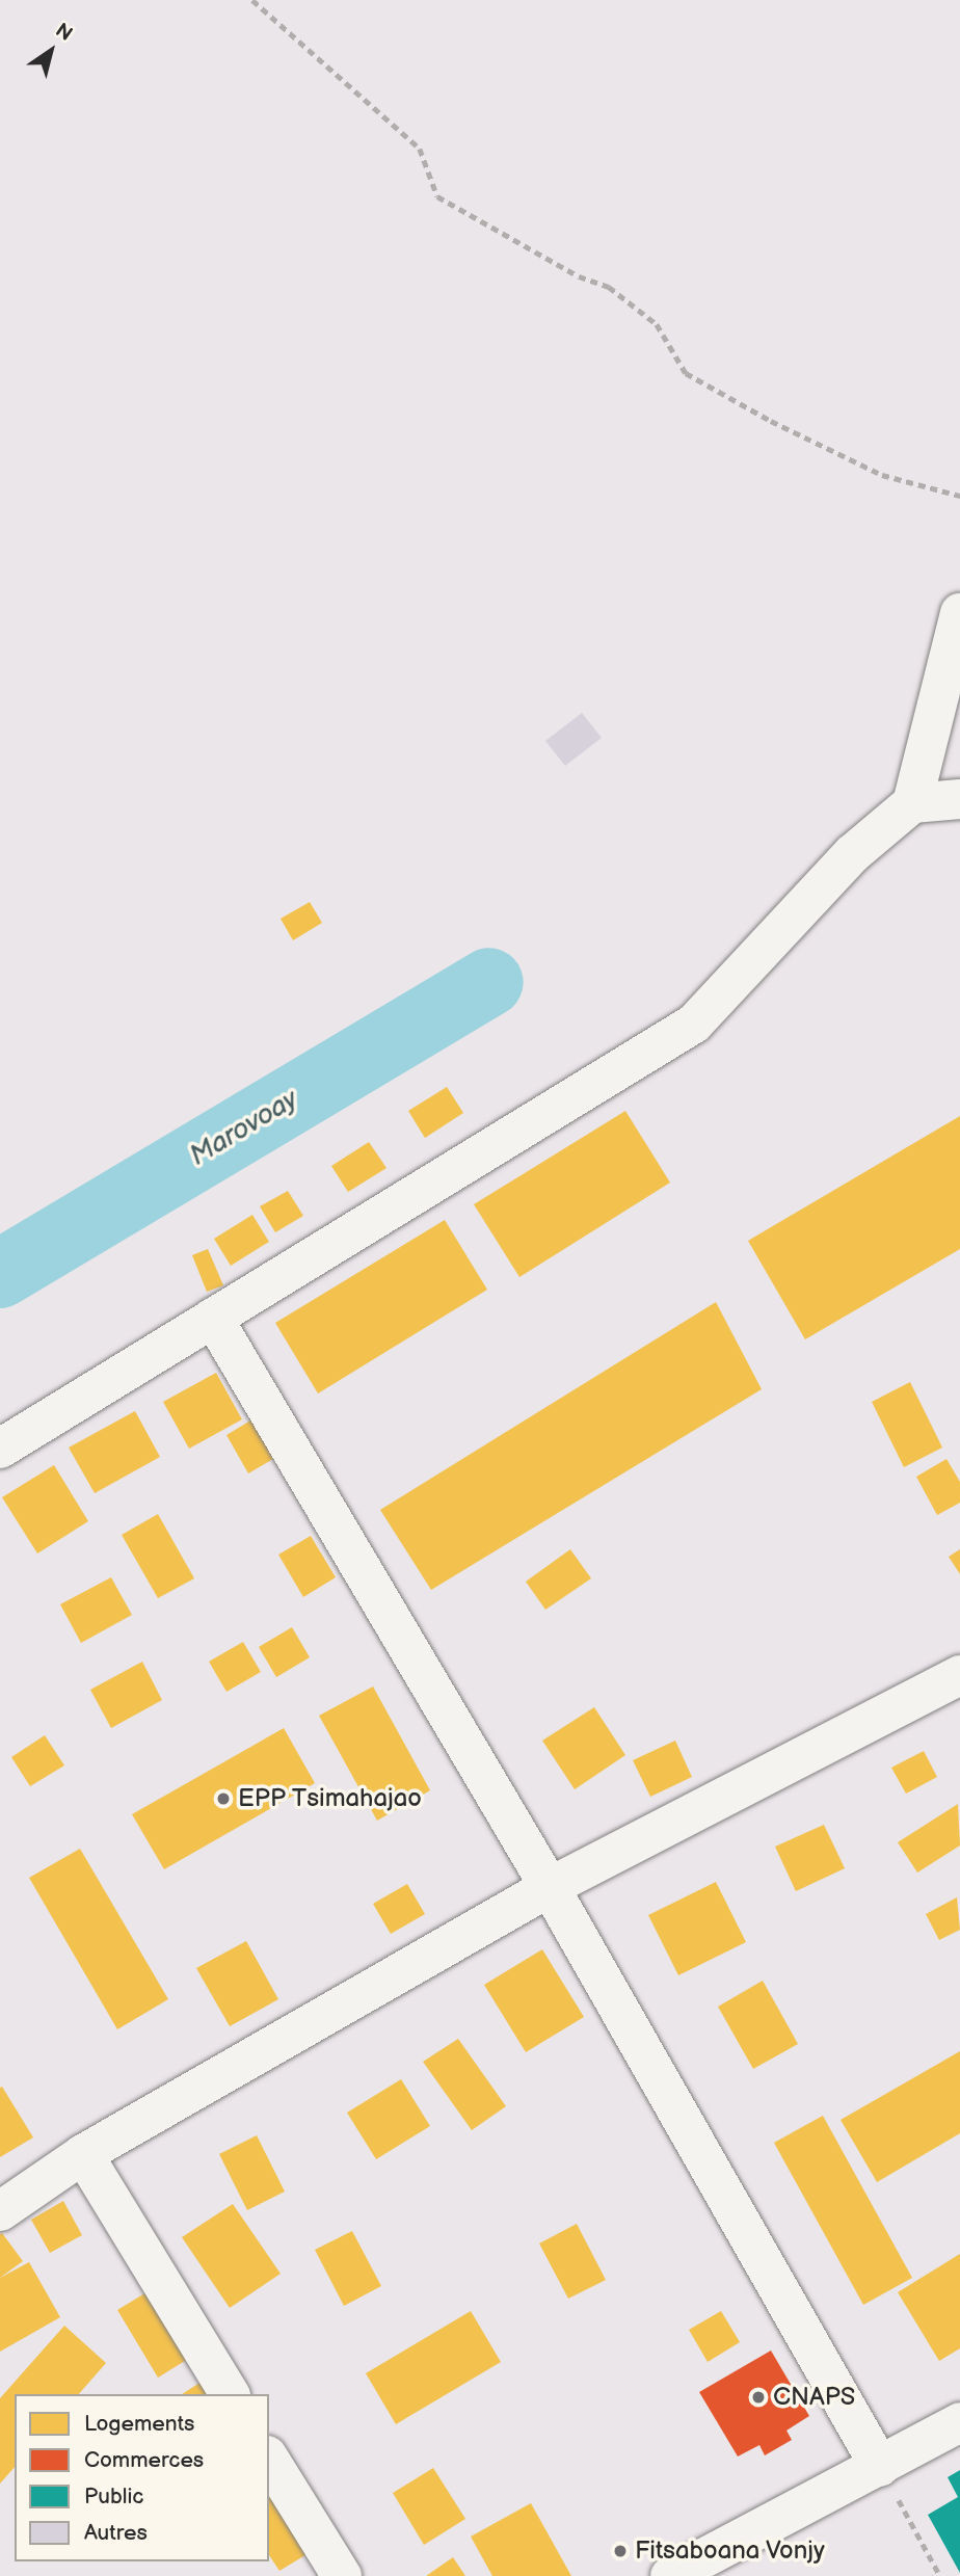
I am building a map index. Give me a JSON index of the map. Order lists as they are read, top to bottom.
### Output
{
  "water": ["Marovoay"],
  "places": ["EPP Tsimahajao", "CNAPS", "Fitsaboana Vonjy"],
  "legend": [
    "Logements",
    "Commerces",
    "Public",
    "Autres"
  ],
  "north": "top right"
}
